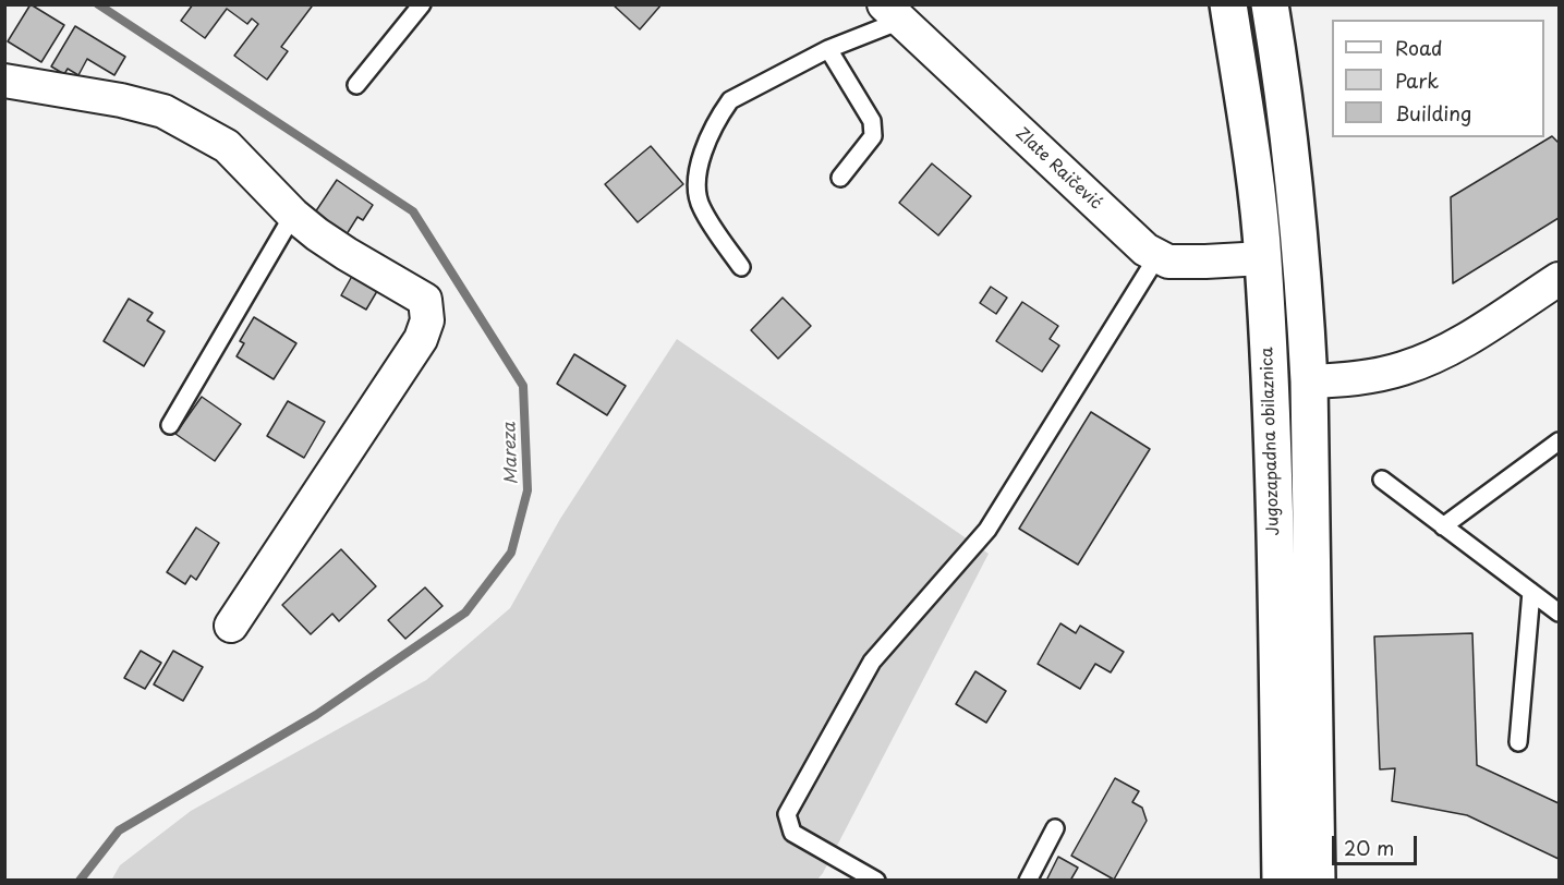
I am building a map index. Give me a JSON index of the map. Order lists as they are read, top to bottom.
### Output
{
  "streets": {
    "main road": ["Jugozapadna obilaznica"],
    "street": ["Zlate Raičević"]
  },
  "crossings": [
    ["Zlate Raičević", "Jugozapadna obilaznica"]
  ],
  "water": ["Mareza"],
  "legend": ["Road", "Park", "Building"],
  "scale_bar": "20 m"
}
